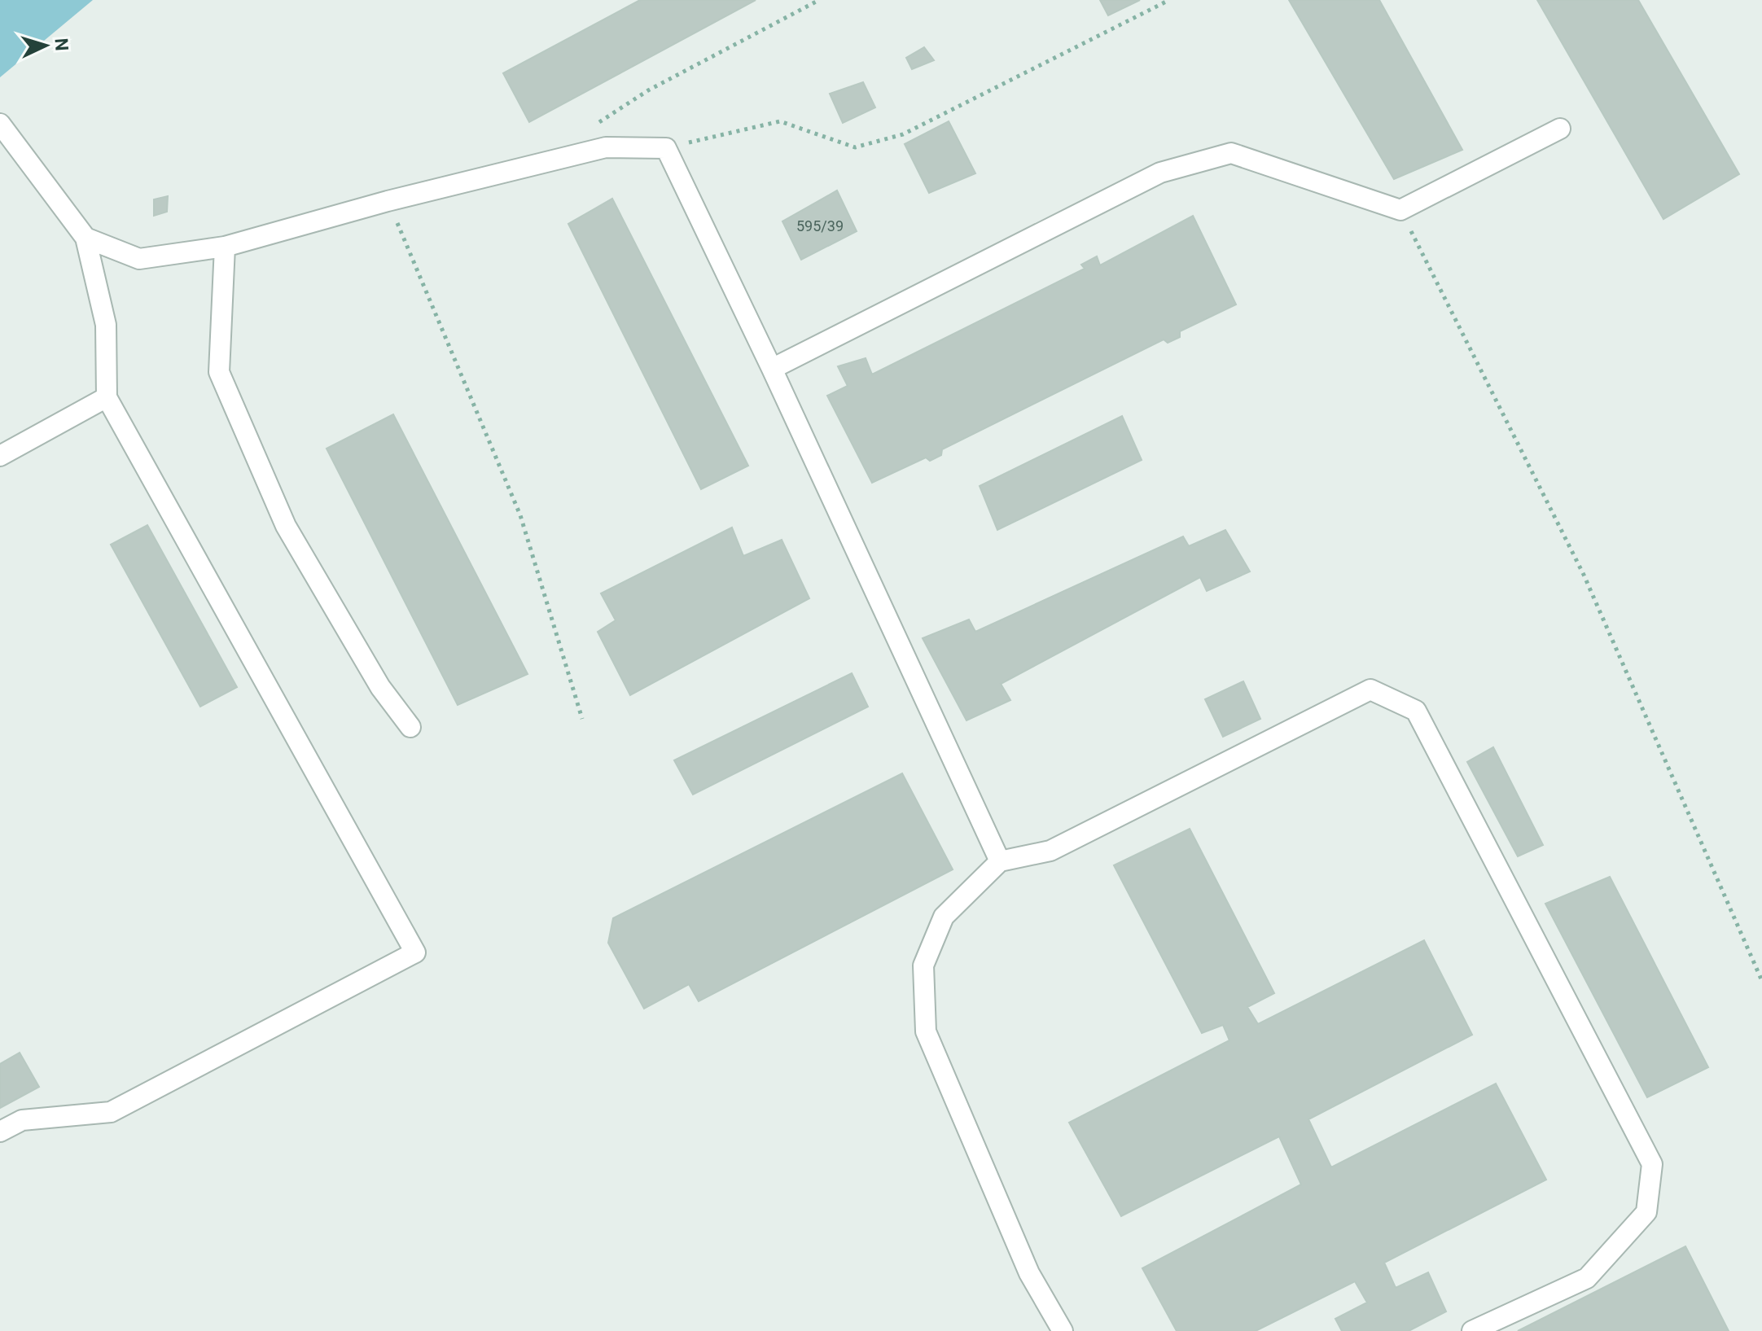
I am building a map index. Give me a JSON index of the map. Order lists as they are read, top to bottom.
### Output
{
  "house_numbers": ["595/39"],
  "north": "right"
}
